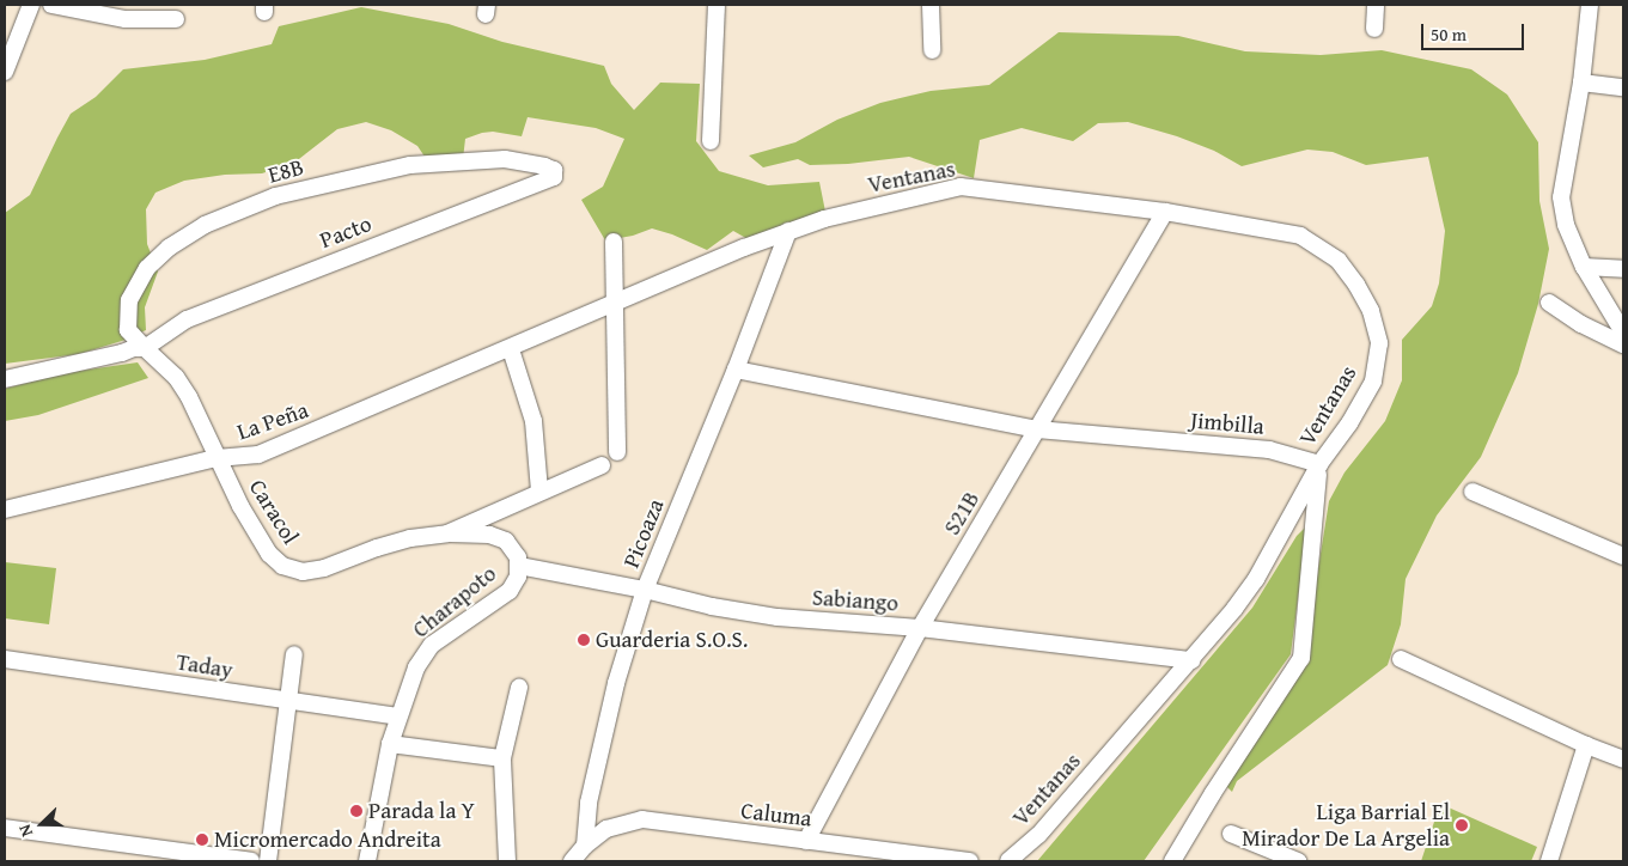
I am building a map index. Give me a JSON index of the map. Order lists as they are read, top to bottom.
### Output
{
  "streets": {
    "street": [
      "E8B",
      "Ventanas",
      "Pacto",
      "La Peña",
      "Jimbilla",
      "Caracol",
      "S21B",
      "Picoaza",
      "Sabiango",
      "Charapoto",
      "Taday",
      "Caluma"
    ]
  },
  "crossings": [
    ["E8B", "Pacto"],
    ["E8B", "Caracol"],
    ["Ventanas", "La Peña"],
    ["Ventanas", "Jimbilla"],
    ["Ventanas", "S21B"],
    ["Ventanas", "Picoaza"],
    ["Ventanas", "Sabiango"],
    ["Pacto", "Caracol"],
    ["La Peña", "Caracol"],
    ["Jimbilla", "S21B"],
    ["Jimbilla", "Picoaza"],
    ["Caracol", "Charapoto"],
    ["S21B", "Sabiango"],
    ["S21B", "Caluma"],
    ["Picoaza", "Sabiango"],
    ["Picoaza", "Caluma"],
    ["Sabiango", "Charapoto"],
    ["Charapoto", "Taday"]
  ],
  "places": [
    "Guarderia S.O.S.",
    "Parada la Y",
    "Liga Barrial El Mirador De La Argelia",
    "Micromercado Andreita"
  ],
  "scale_bar": "50 m",
  "north": "left"
}
